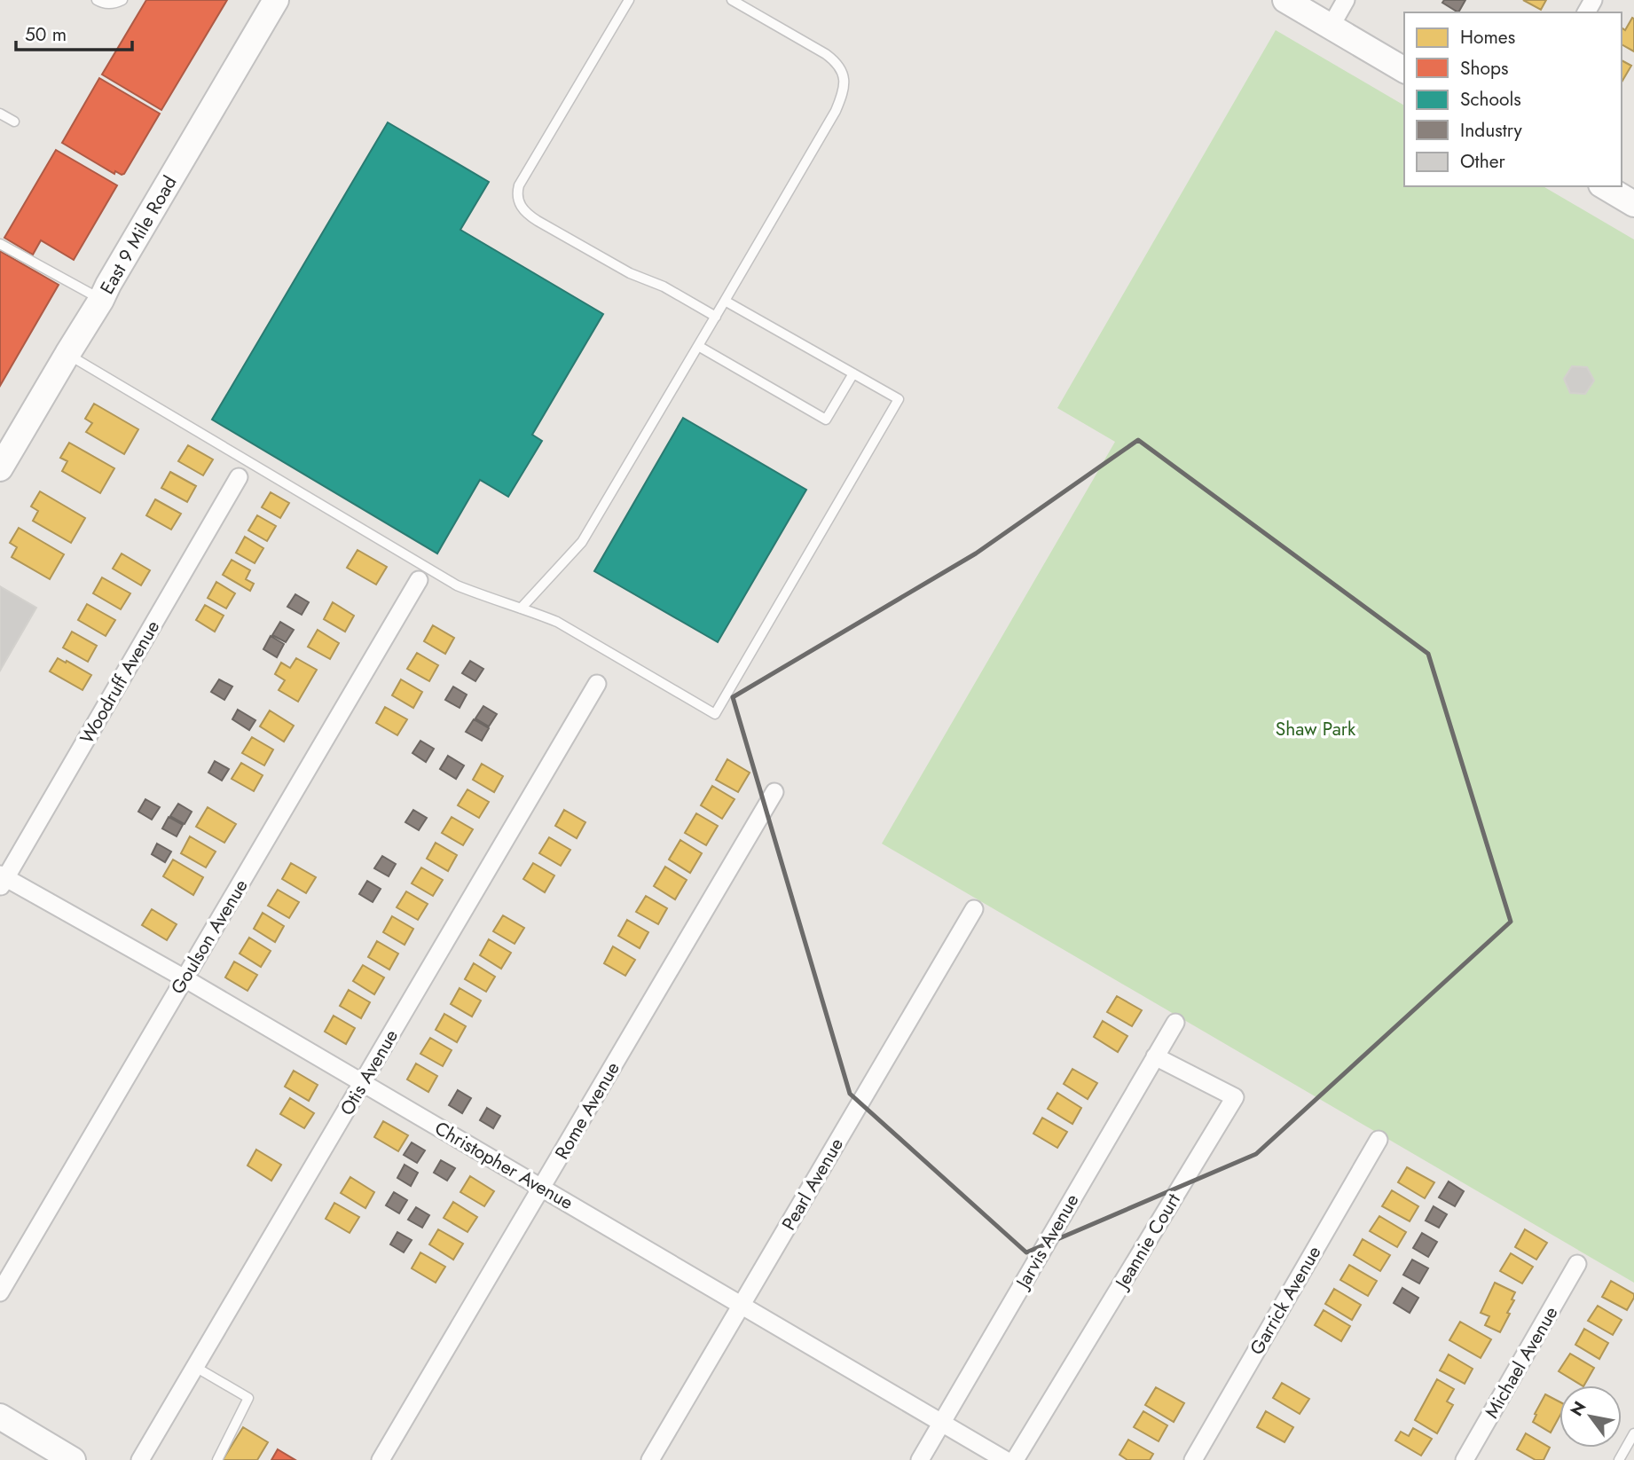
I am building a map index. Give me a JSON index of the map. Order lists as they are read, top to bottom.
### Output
{
  "streets": {
    "main road": ["East 9 Mile Road"],
    "street": [
      "Woodruff Avenue",
      "Goulson Avenue",
      "Otis Avenue",
      "Rome Avenue",
      "Christopher Avenue",
      "Pearl Avenue",
      "Jarvis Avenue",
      "Jeannie Court",
      "Garrick Avenue",
      "Michael Avenue"
    ]
  },
  "crossings": [
    ["Woodruff Avenue", "Christopher Avenue"],
    ["Goulson Avenue", "Christopher Avenue"],
    ["Otis Avenue", "Christopher Avenue"],
    ["Rome Avenue", "Christopher Avenue"],
    ["Christopher Avenue", "Pearl Avenue"],
    ["Christopher Avenue", "Jarvis Avenue"],
    ["Jarvis Avenue", "Jeannie Court"]
  ],
  "parks": ["Shaw Park"],
  "legend": [
    "Homes",
    "Shops",
    "Schools",
    "Industry",
    "Other"
  ],
  "scale_bar": "50 m",
  "north": "top left"
}
